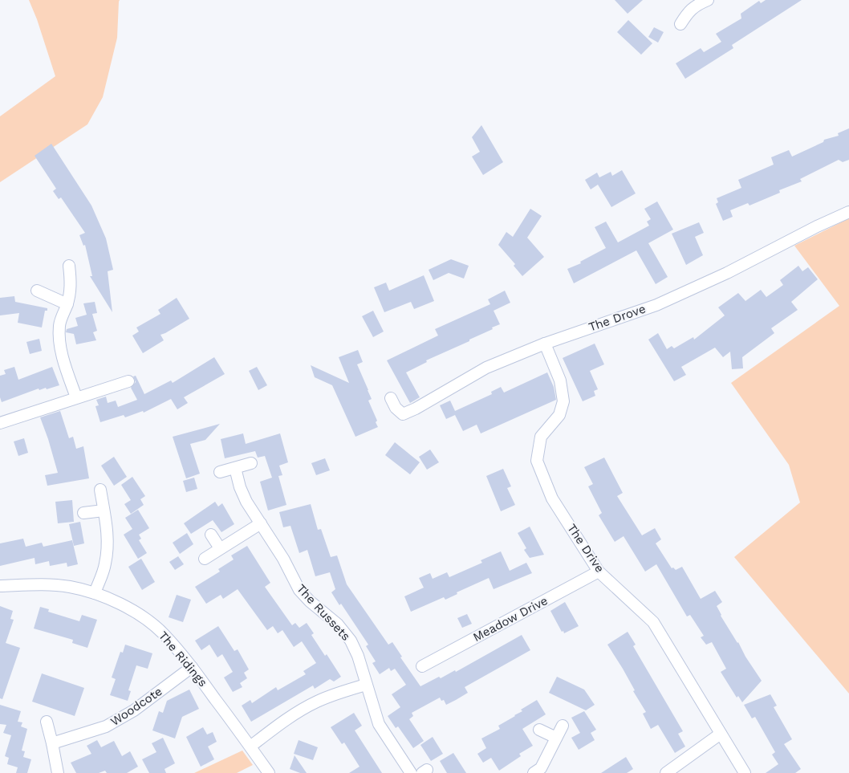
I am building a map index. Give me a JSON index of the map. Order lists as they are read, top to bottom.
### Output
{
  "streets": {
    "street": [
      "The Drove",
      "The Drive",
      "The Russets",
      "Meadow Drive",
      "The Ridings",
      "Woodcote"
    ]
  },
  "crossings": [
    ["The Drove", "The Drive"],
    ["The Drive", "Meadow Drive"],
    ["The Ridings", "Woodcote"]
  ]
}
